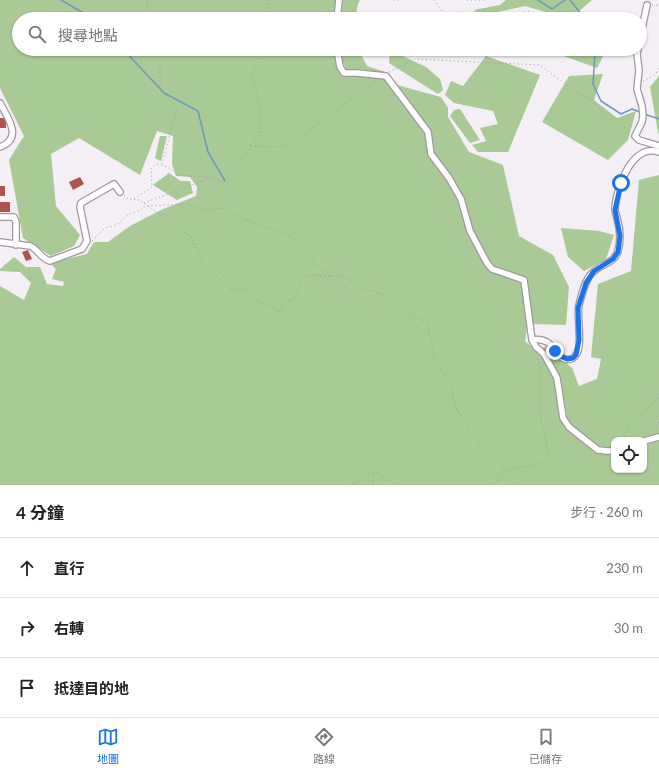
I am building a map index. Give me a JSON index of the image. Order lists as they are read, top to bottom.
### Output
{
  "page": {
    "search": "搜尋地點",
    "heading": ["4 分鐘", "步行 · 260 m"],
    "list": [
      ["直行", "230 m"],
      ["右轉", "30 m"],
      "抵達目的地"
    ],
    "nav": ["地圖", "路線", "已儲存"]
  }
}
